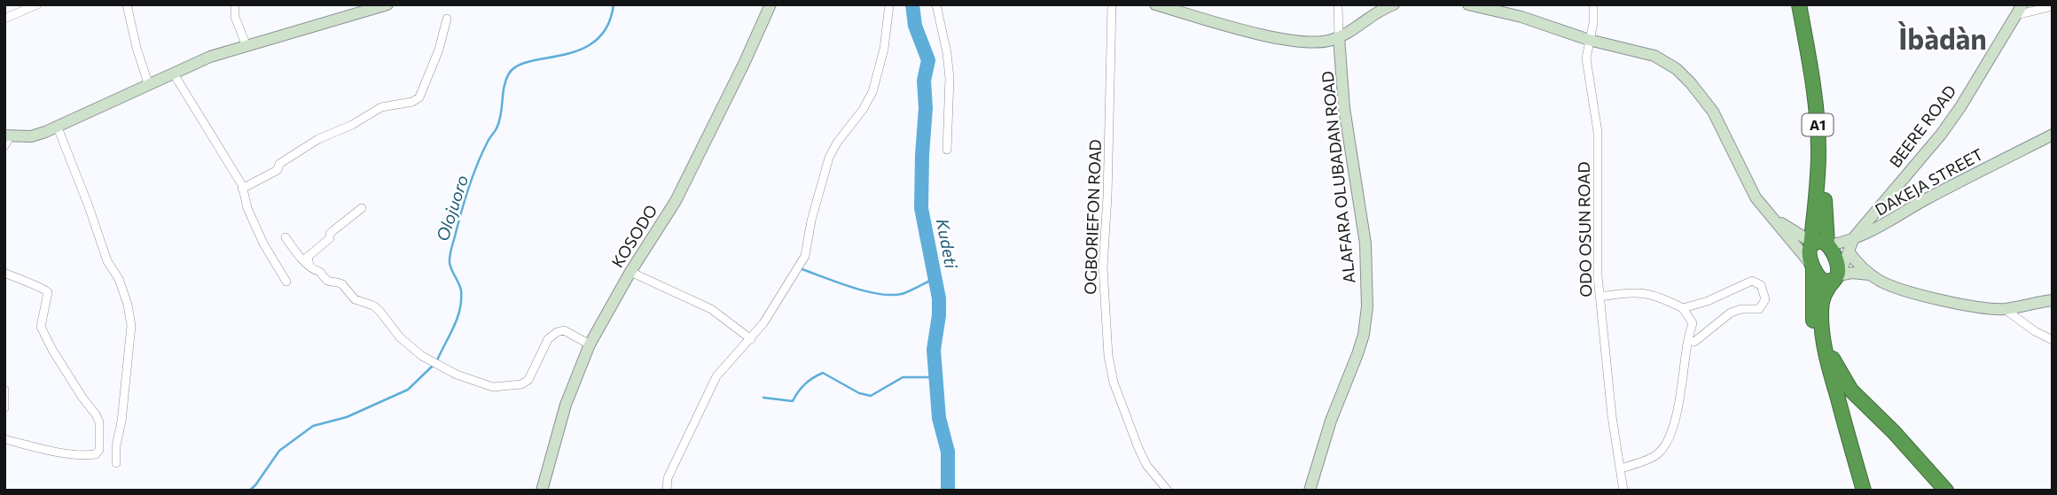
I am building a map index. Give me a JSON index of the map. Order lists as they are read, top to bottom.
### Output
{
  "streets": {
    "highway": ["A1"],
    "main road": [
      "BEERE ROAD",
      "ALAFARA OLUBADAN ROAD",
      "DAKEJA STREET",
      "KOSODO"
    ],
    "street": ["OGBORIEFON ROAD", "ODO OSUN ROAD"]
  },
  "crossings": [
    ["BEERE ROAD", "DAKEJA STREET"]
  ],
  "districts": ["Ìbàdàn"],
  "water": ["Olojuoro", "Kudeti"]
}
